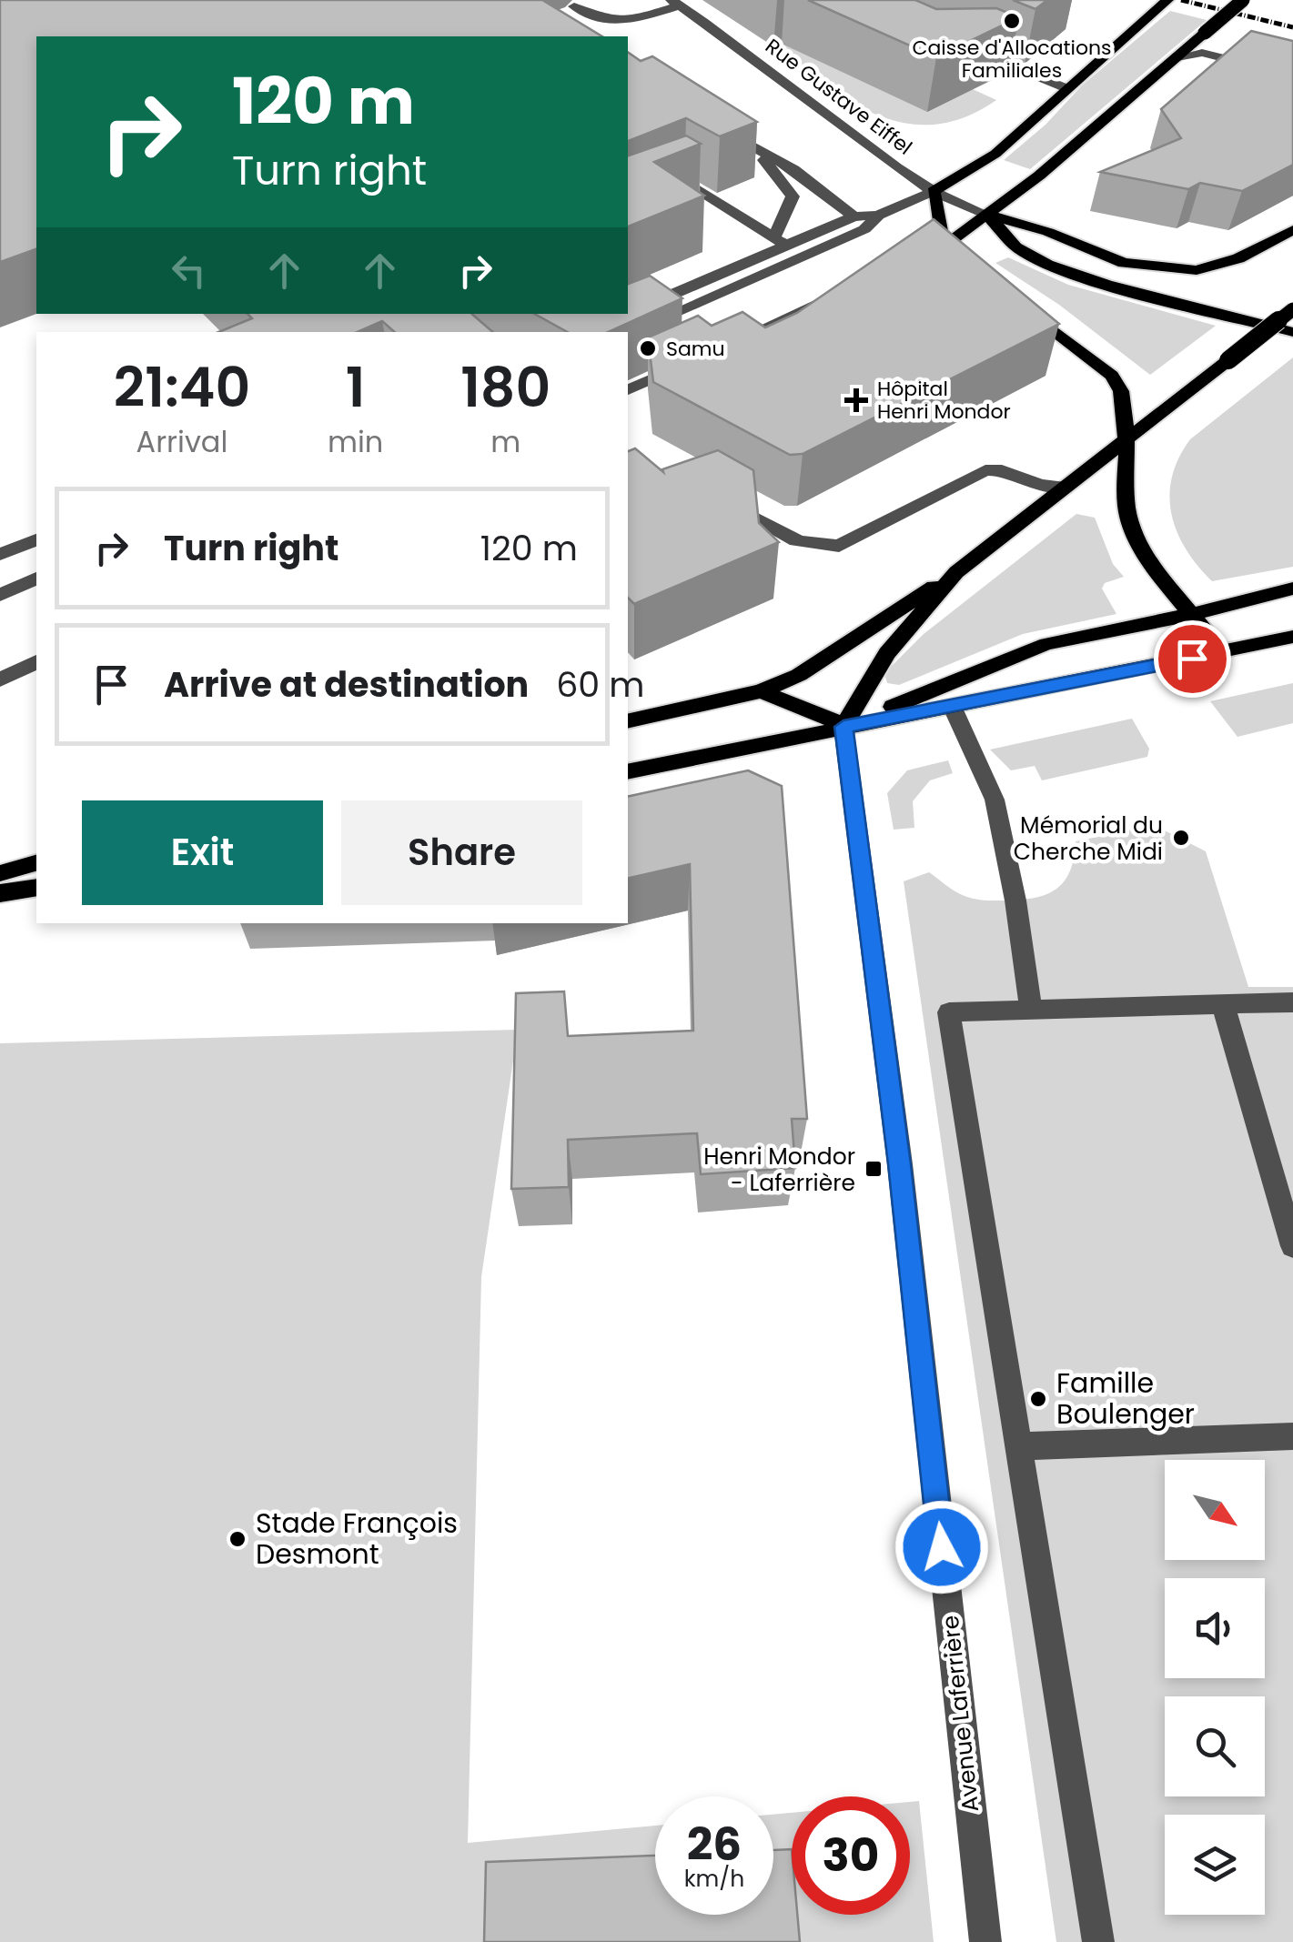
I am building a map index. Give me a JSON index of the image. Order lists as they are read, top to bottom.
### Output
{
  "streets": {
    "street": ["Rue Gustave Eiffel", "Avenue Laferrière"]
  },
  "places": {
    "other": [
      "Caisse d'Allocations Familiales",
      "Samu",
      "Mémorial du Cherche Midi",
      "Famille Boulenger",
      "Stade François Desmont"
    ],
    "health": ["Hôpital Henri Mondor"],
    "transit": ["Henri Mondor - Laferrière"]
  },
  "north": "bottom right",
  "page": {
    "turn": ["120 m", "Turn right"],
    "eta": [
      "21:40",
      "Arrival",
      "1",
      "min",
      "180",
      "m"
    ],
    "list": [
      {
        "name": "Turn right",
        "value": "120 m"
      },
      {
        "name": "Arrive at destination",
        "value": "60 m"
      }
    ],
    "buttons": ["Exit", "Share"],
    "speed": "26 km/h",
    "limit": "30"
  }
}
